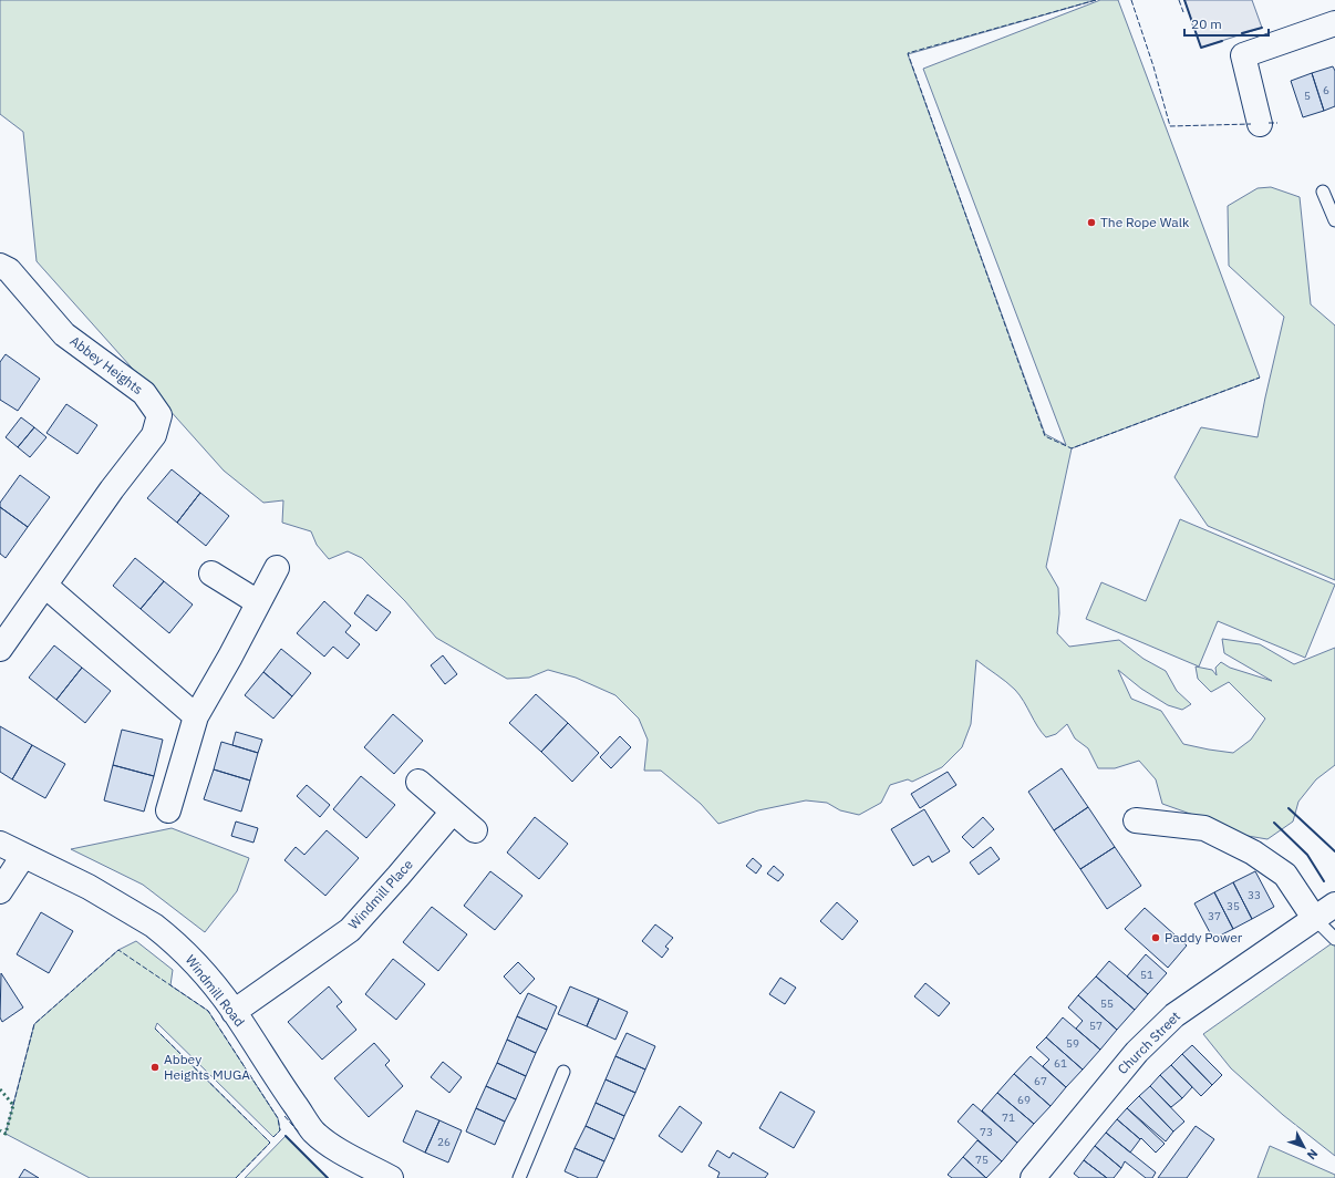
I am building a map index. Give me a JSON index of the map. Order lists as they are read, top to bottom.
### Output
{
  "streets": {
    "street": [
      "Abbey Heights",
      "Windmill Place",
      "Windmill Road",
      "Church Street"
    ]
  },
  "crossings": [
    ["Windmill Place", "Windmill Road"]
  ],
  "places": ["The Rope Walk", "Paddy Power", "Abbey Heights MUGA"],
  "house_numbers": [
    "6",
    "5",
    "33",
    "35",
    "37",
    "51",
    "55",
    "57",
    "59",
    "61",
    "67",
    "69",
    "71",
    "73",
    "26",
    "75"
  ],
  "scale_bar": "20 m",
  "north": "bottom right"
}
